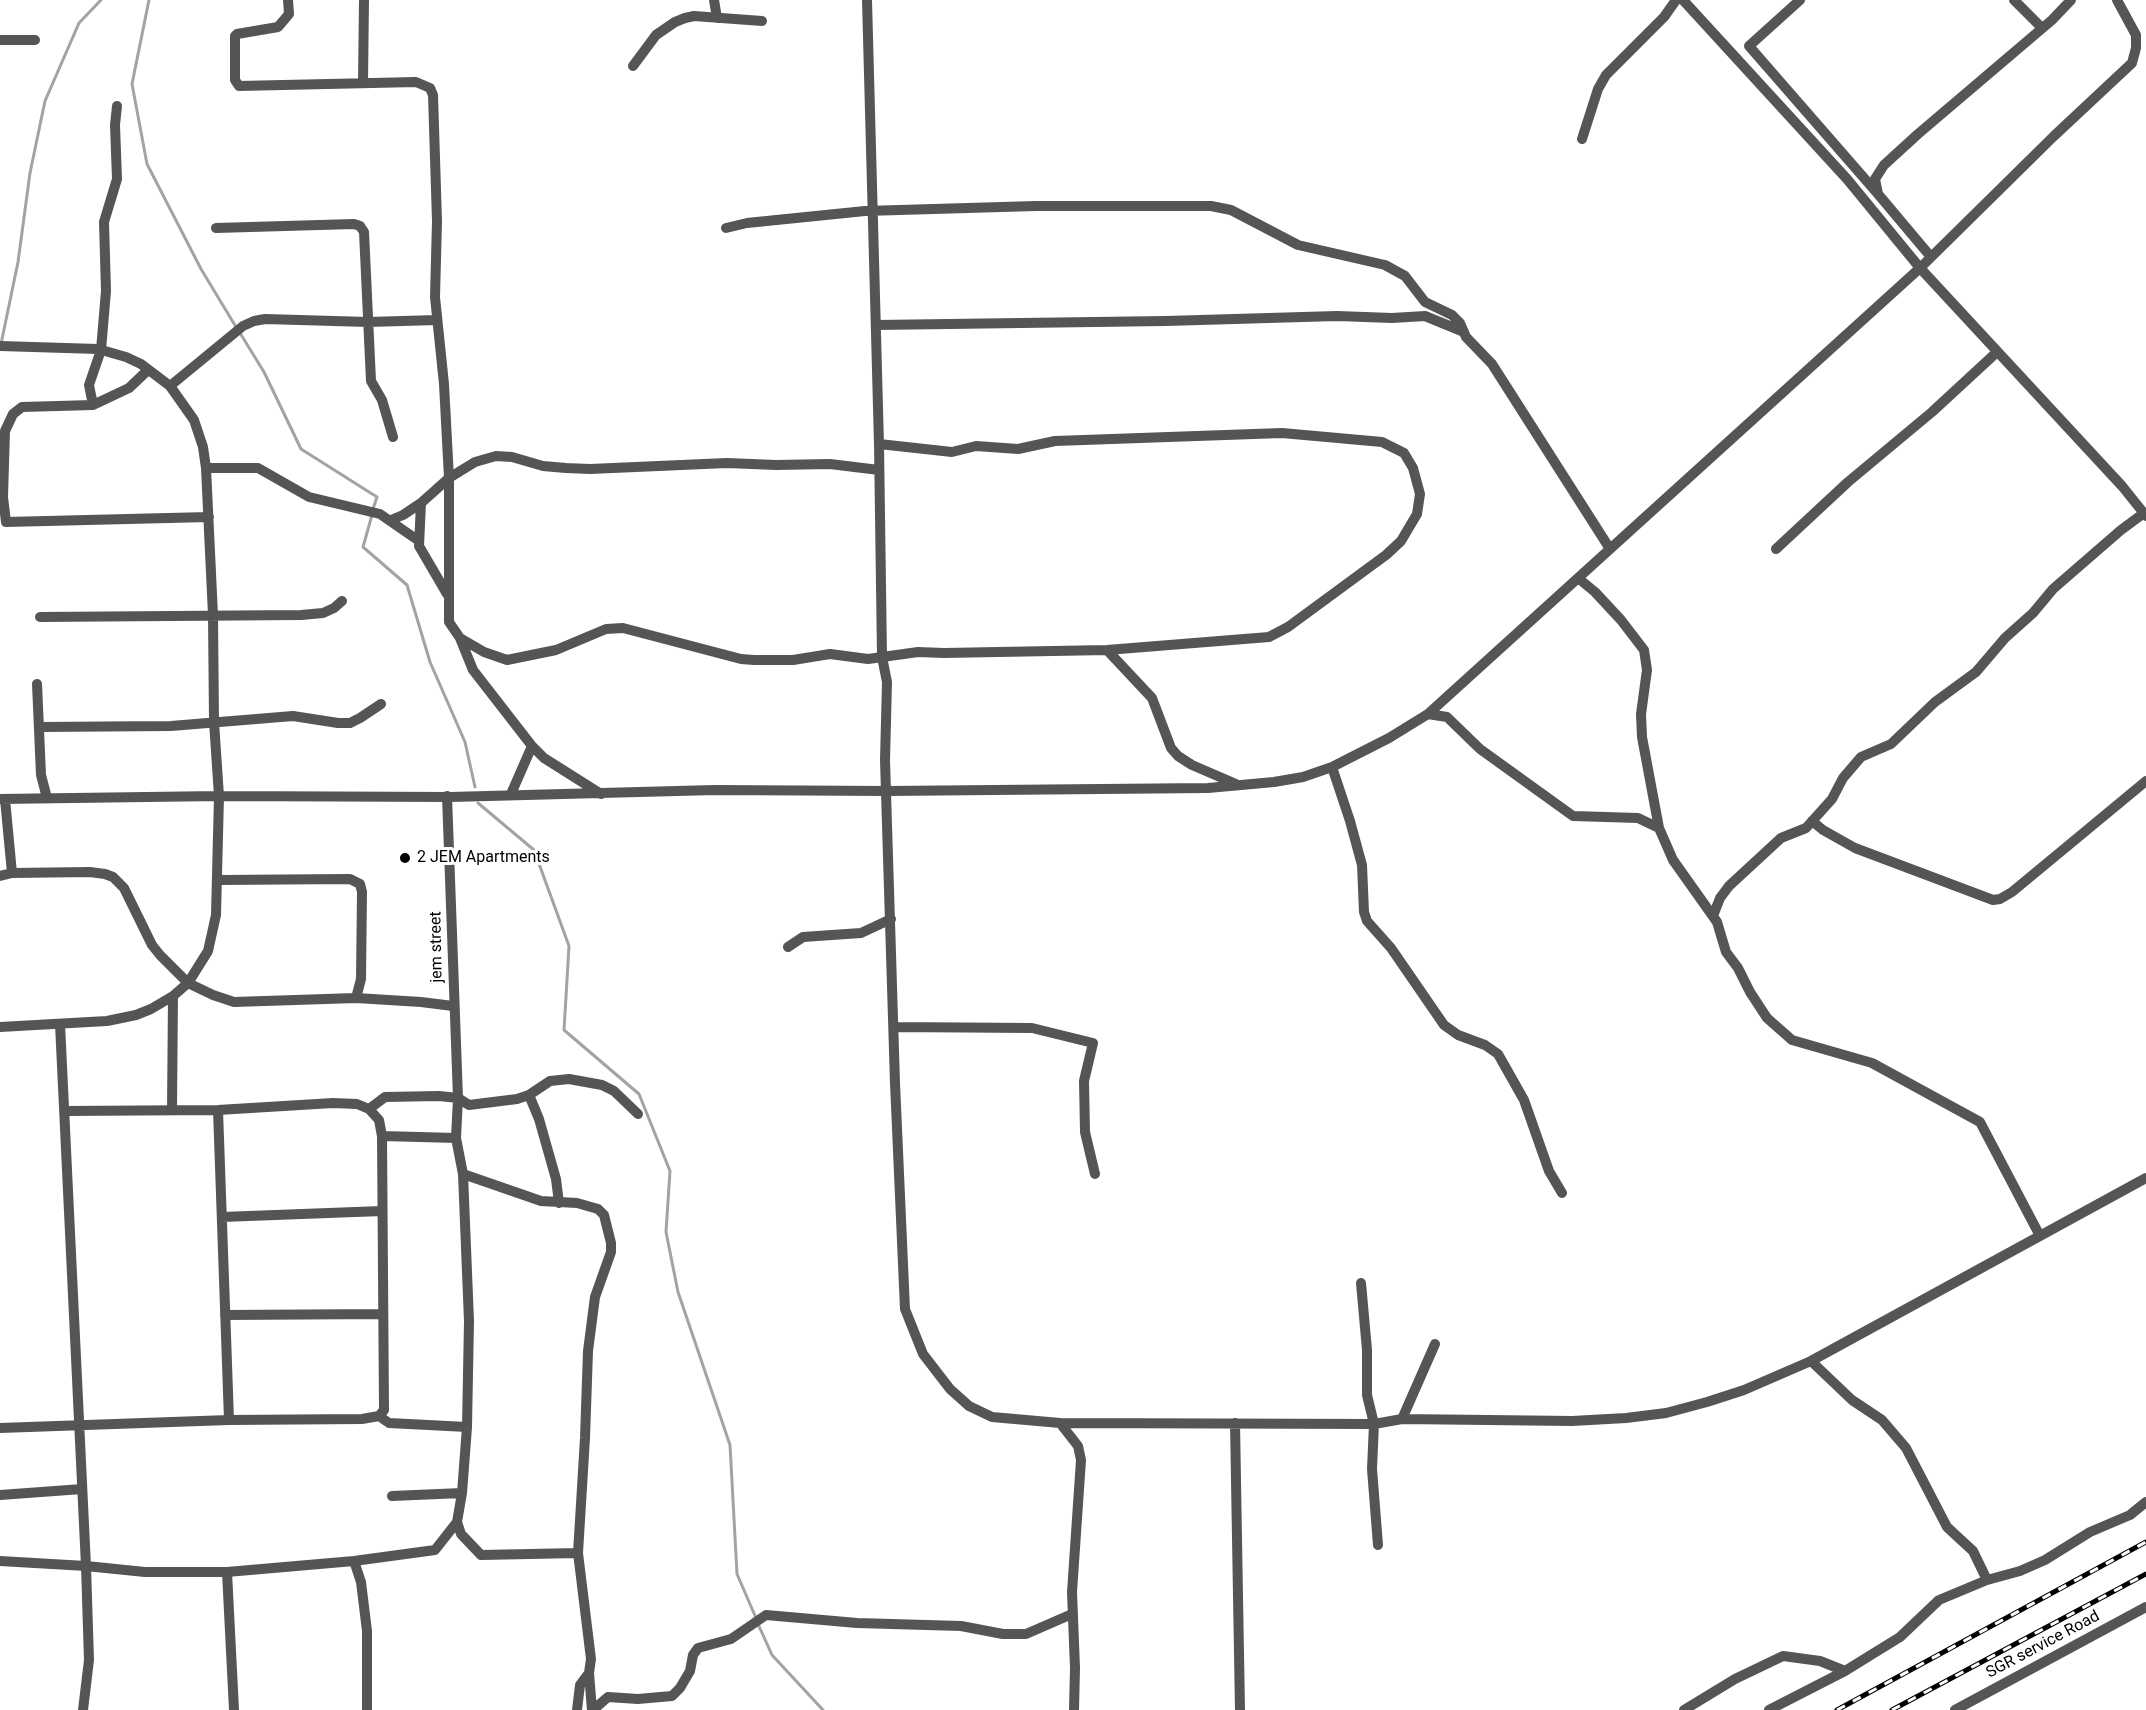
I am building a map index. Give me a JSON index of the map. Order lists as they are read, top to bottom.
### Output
{
  "streets": {
    "street": ["jem street", "SGR service Road"]
  },
  "places": ["2 JEM Apartments"]
}
